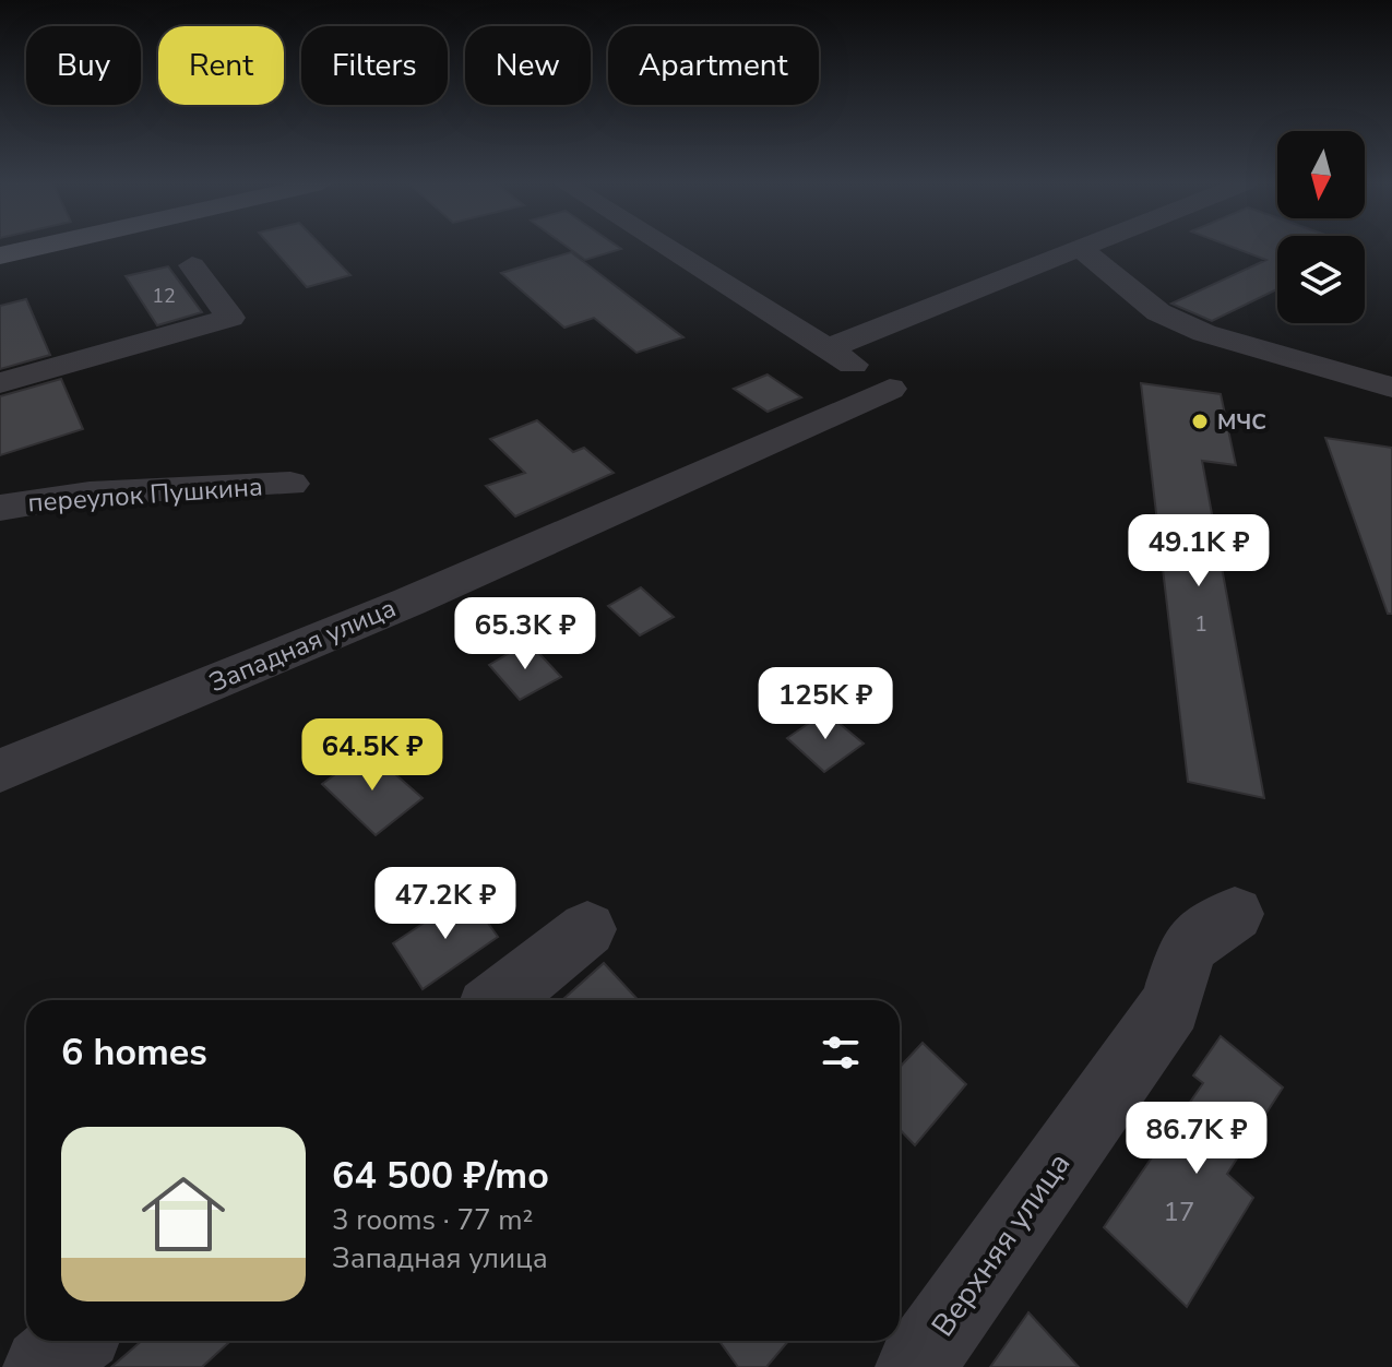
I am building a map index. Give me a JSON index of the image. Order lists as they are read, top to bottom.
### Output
{
  "streets": {
    "street": ["переулок Пушкина", "Западная улица", "Верхняя улица"]
  },
  "places": ["МЧС"],
  "house_numbers": ["12", "1", "17"],
  "north": "bottom",
  "page": {
    "chip": [
      "Buy",
      "Rent",
      "Filters",
      "New",
      "Apartment"
    ],
    "price": [
      "49.1K ₽",
      "65.3K ₽",
      "125K ₽",
      "64.5K ₽",
      "47.2K ₽",
      "86.7K ₽"
    ],
    "heading": "6 homes",
    "list": [
      {
        "name": "64 500 ₽/mo",
        "note": "3 rooms · 77 m² · Западная улица"
      }
    ]
  }
}
